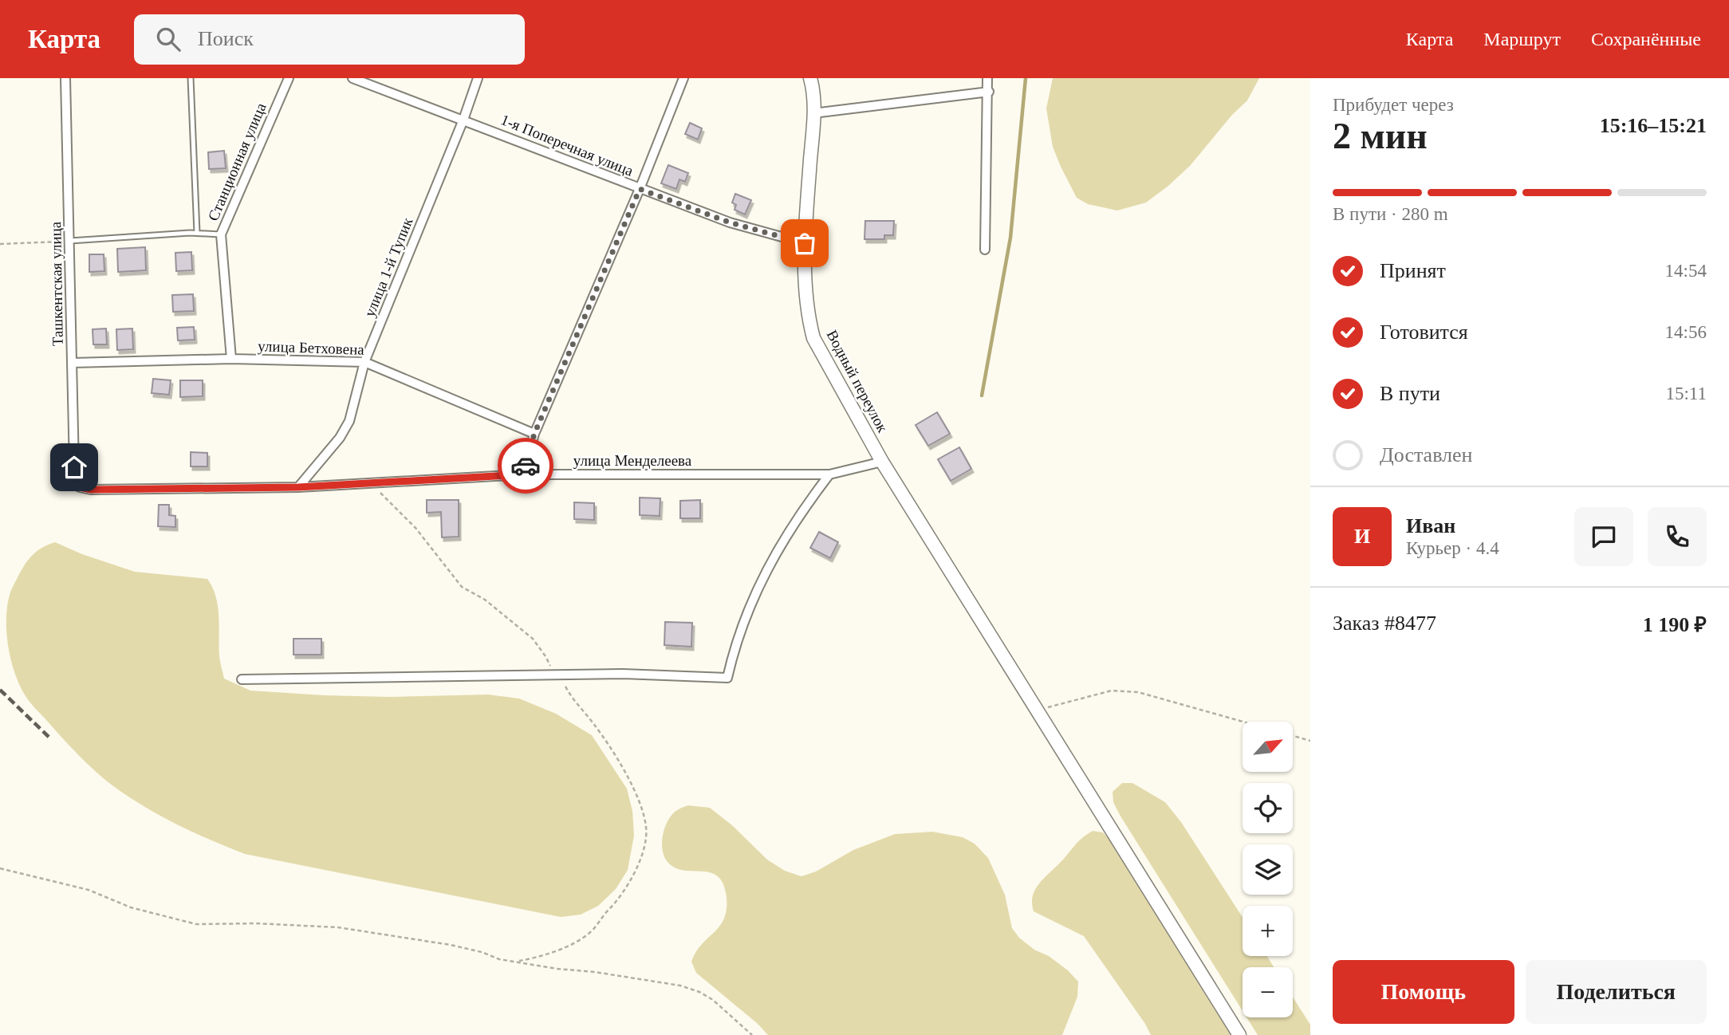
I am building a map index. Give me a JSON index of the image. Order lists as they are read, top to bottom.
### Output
{
  "streets": {
    "street": [
      "1-я Поперечная улица",
      "Станционная улица",
      "улица 1-й Тупик",
      "Ташкентская улица",
      "улица Бетховена",
      "Водный переулок",
      "улица Менделеева"
    ]
  },
  "crossings": [
    ["1-я Поперечная улица", "улица 1-й Тупик"],
    ["1-я Поперечная улица", "Водный переулок"],
    ["Станционная улица", "улица Бетховена"],
    ["улица 1-й Тупик", "улица Бетховена"],
    ["улица 1-й Тупик", "улица Менделеева"],
    ["Ташкентская улица", "улица Бетховена"],
    ["Ташкентская улица", "улица Менделеева"],
    ["Водный переулок", "улица Менделеева"]
  ],
  "north": "top right",
  "page": {
    "header": "Карта",
    "search": "Поиск",
    "nav": ["Карта", "Маршрут", "Сохранённые"],
    "heading": ["2 мин", "Прибудет через", "15:16–15:21"],
    "panel": [
      "Иван",
      "Курьер · 4.4",
      "Заказ #8477",
      "1 190 ₽"
    ],
    "bar": "В пути · 280 m",
    "list": [
      ["Принят", "14:54"],
      ["Готовится", "14:56"],
      ["В пути", "15:11"],
      "Доставлен"
    ],
    "round": "И",
    "map_buttons": ["+", "−"],
    "buttons": ["Помощь", "Поделиться"]
  }
}
